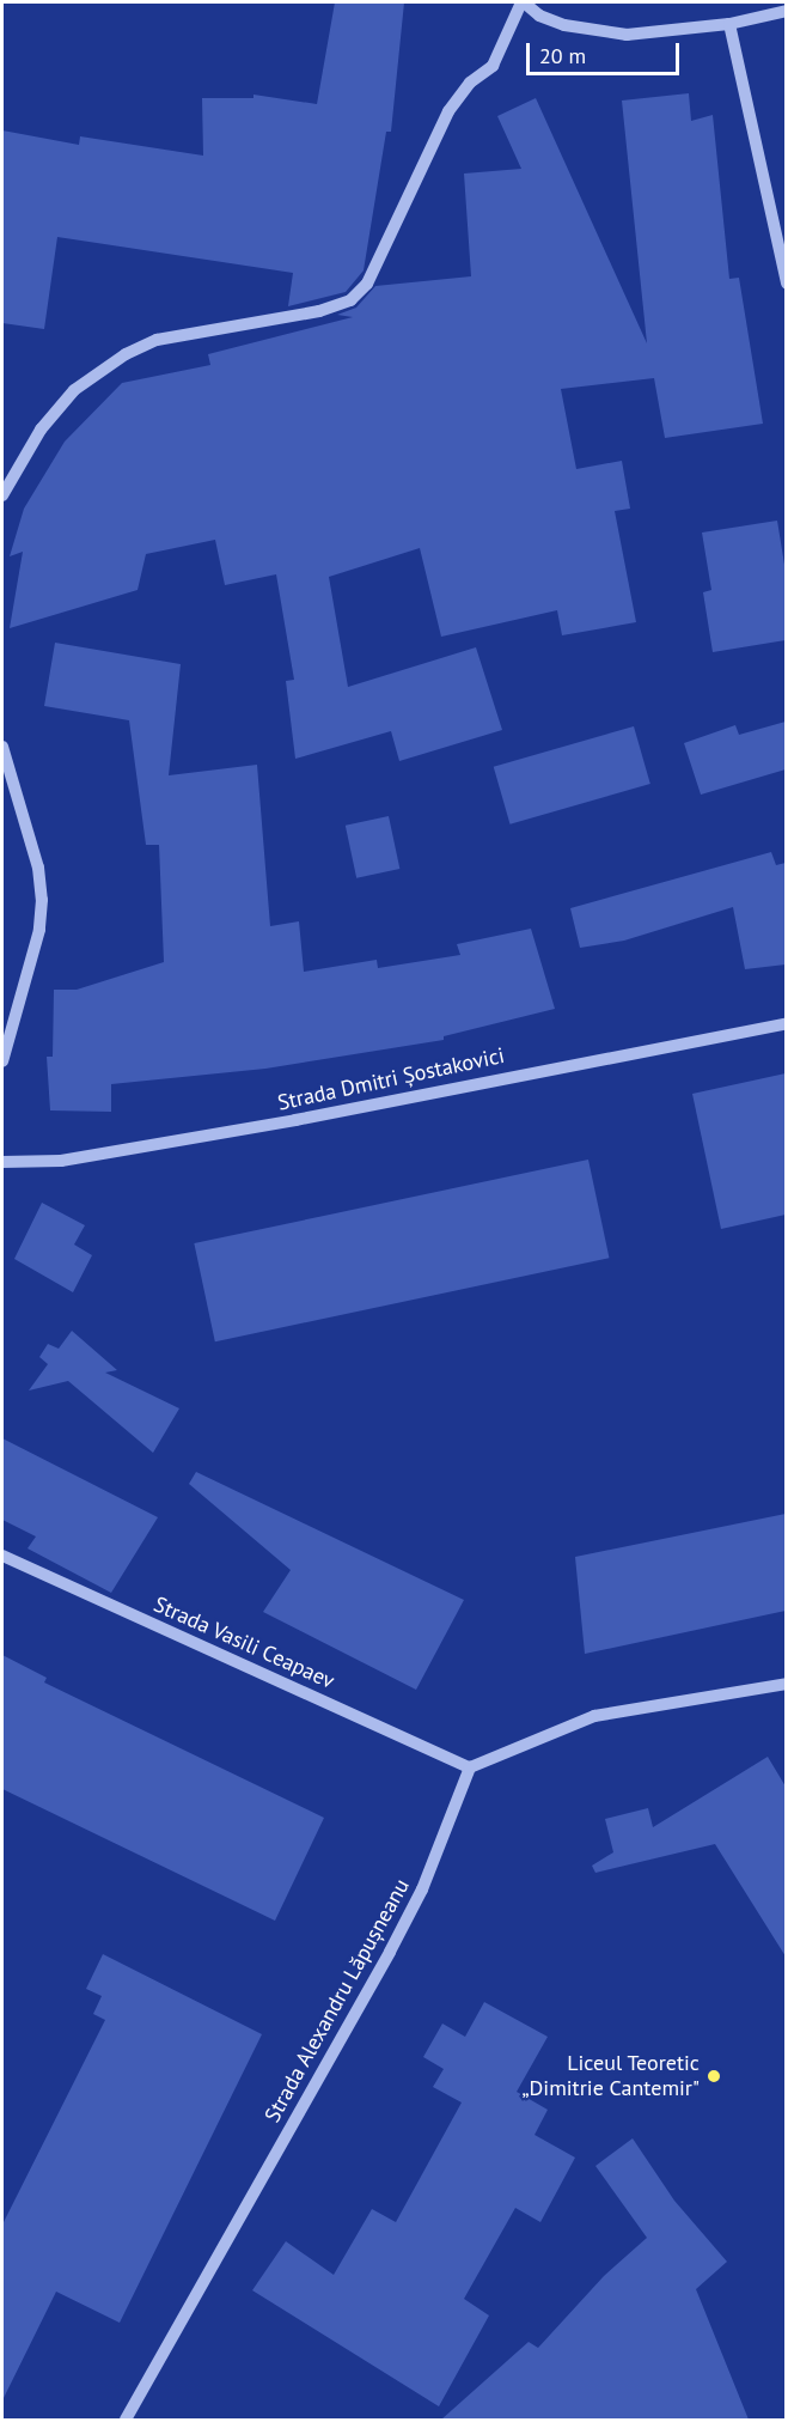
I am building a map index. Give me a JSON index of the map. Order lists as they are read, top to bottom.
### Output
{
  "streets": {
    "street": ["Strada Dmitri Șostakovici", "Strada Vasili Ceapaev", "Strada Alexandru Lăpușneanu"]
  },
  "crossings": [
    ["Strada Vasili Ceapaev", "Strada Alexandru Lăpușneanu"]
  ],
  "places": ["Liceul Teoretic „Dimitrie Cantemir\""],
  "scale_bar": "20 m"
}
